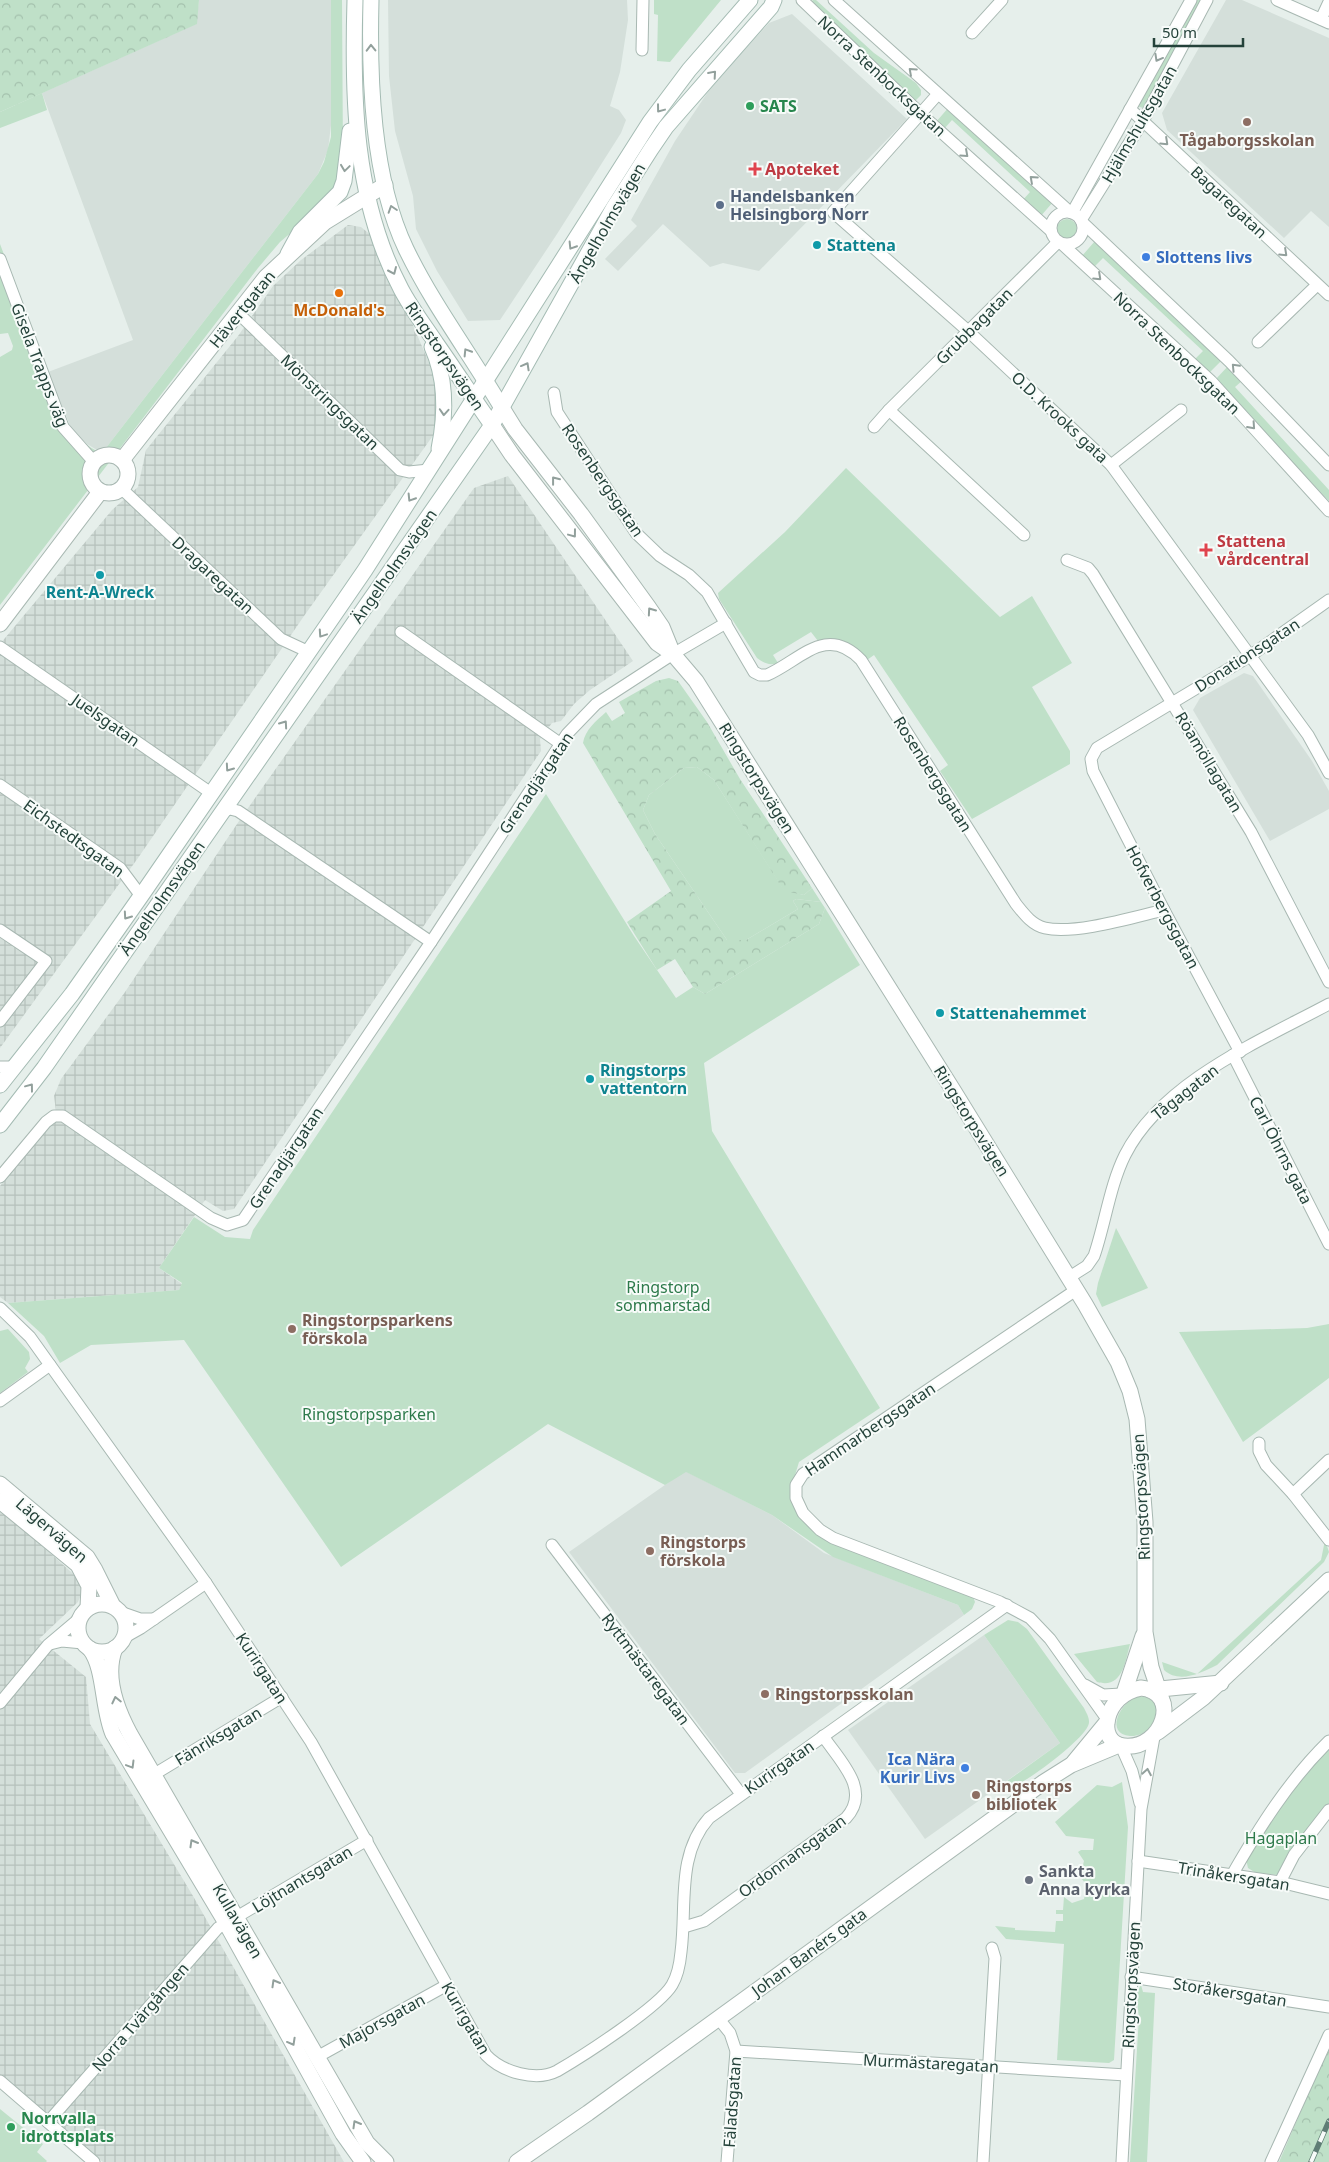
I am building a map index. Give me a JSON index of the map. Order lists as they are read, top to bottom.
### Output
{
  "streets": {
    "street": [
      "Norra Stenbocksgatan",
      "Hjälmshultsgatan",
      "Bagaregatan",
      "Ängelholmsvägen",
      "Hävertgatan",
      "Grubbagatan",
      "Ringstorpsvägen",
      "Gisela Trapps väg",
      "Mönstringsgatan",
      "O.D. Krooks gata",
      "Rosenbergsgatan",
      "Dragaregatan",
      "Donationsgatan",
      "Juelsgatan",
      "Röamöllagatan",
      "Grenadjärgatan",
      "Eichstedtsgatan",
      "Hofverbergsgatan",
      "Tågagatan",
      "Carl Öhrns gata",
      "Hammarbergsgatan",
      "Lägervägen",
      "Kurirgatan",
      "Ryttmästaregatan",
      "Fänriksgatan",
      "Ordonnansgatan",
      "Trinåkersgatan",
      "Löjtnantsgatan",
      "Kullavägen",
      "Johan Banérs gata",
      "Storåkersgatan",
      "Norra Tvärgången",
      "Majorsgatan",
      "Murmästaregatan",
      "Fäladsgatan"
    ]
  },
  "crossings": [
    ["Norra Stenbocksgatan", "Hjälmshultsgatan"],
    ["Norra Stenbocksgatan", "Grubbagatan"],
    ["Norra Stenbocksgatan", "O.D. Krooks gata"],
    ["Hjälmshultsgatan", "Bagaregatan"],
    ["Hjälmshultsgatan", "Grubbagatan"],
    ["Ängelholmsvägen", "Ringstorpsvägen"],
    ["Ängelholmsvägen", "Mönstringsgatan"],
    ["Ängelholmsvägen", "Dragaregatan"],
    ["Ängelholmsvägen", "Juelsgatan"],
    ["Ängelholmsvägen", "Eichstedtsgatan"],
    ["Hävertgatan", "Ringstorpsvägen"],
    ["Hävertgatan", "Gisela Trapps väg"],
    ["Hävertgatan", "Mönstringsgatan"],
    ["Hävertgatan", "Dragaregatan"],
    ["Grubbagatan", "O.D. Krooks gata"],
    ["Ringstorpsvägen", "Grenadjärgatan"],
    ["Ringstorpsvägen", "Tågagatan"],
    ["Ringstorpsvägen", "Hammarbergsgatan"],
    ["Ringstorpsvägen", "Trinåkersgatan"],
    ["Ringstorpsvägen", "Johan Banérs gata"],
    ["Ringstorpsvägen", "Storåkersgatan"],
    ["Ringstorpsvägen", "Murmästaregatan"],
    ["Gisela Trapps väg", "Dragaregatan"],
    ["O.D. Krooks gata", "Donationsgatan"],
    ["Rosenbergsgatan", "Hofverbergsgatan"],
    ["Donationsgatan", "Röamöllagatan"],
    ["Donationsgatan", "Hofverbergsgatan"],
    ["Hofverbergsgatan", "Tågagatan"],
    ["Hofverbergsgatan", "Carl Öhrns gata"],
    ["Tågagatan", "Carl Öhrns gata"],
    ["Tågagatan", "Hammarbergsgatan"],
    ["Hammarbergsgatan", "Kurirgatan"],
    ["Hammarbergsgatan", "Johan Banérs gata"],
    ["Kurirgatan", "Ryttmästaregatan"],
    ["Kurirgatan", "Fänriksgatan"],
    ["Kurirgatan", "Ordonnansgatan"],
    ["Kurirgatan", "Löjtnantsgatan"],
    ["Kurirgatan", "Majorsgatan"],
    ["Fänriksgatan", "Kullavägen"],
    ["Löjtnantsgatan", "Kullavägen"],
    ["Löjtnantsgatan", "Norra Tvärgången"],
    ["Kullavägen", "Norra Tvärgången"],
    ["Kullavägen", "Majorsgatan"],
    ["Johan Banérs gata", "Fäladsgatan"],
    ["Murmästaregatan", "Fäladsgatan"]
  ],
  "one_way": ["Bagaregatan"],
  "parks": ["Ringstorp sommarstad", "Ringstorpsparken", "Hagaplan"],
  "places": {
    "other": [
      "SATS",
      "Tågaborgsskolan",
      "Handelsbanken Helsingborg Norr",
      "Stattena",
      "Slottens livs",
      "McDonald's",
      "Rent-A-Wreck",
      "Stattenahemmet",
      "Ringstorps vattentorn",
      "Ringstorpsparkens förskola",
      "Ringstorps förskola",
      "Ringstorpsskolan",
      "Ica Nära Kurir Livs",
      "Ringstorps bibliotek",
      "Sankta Anna kyrka",
      "Norrvalla idrottsplats"
    ],
    "health": ["Apoteket", "Stattena vårdcentral"]
  },
  "scale_bar": "50 m"
}
